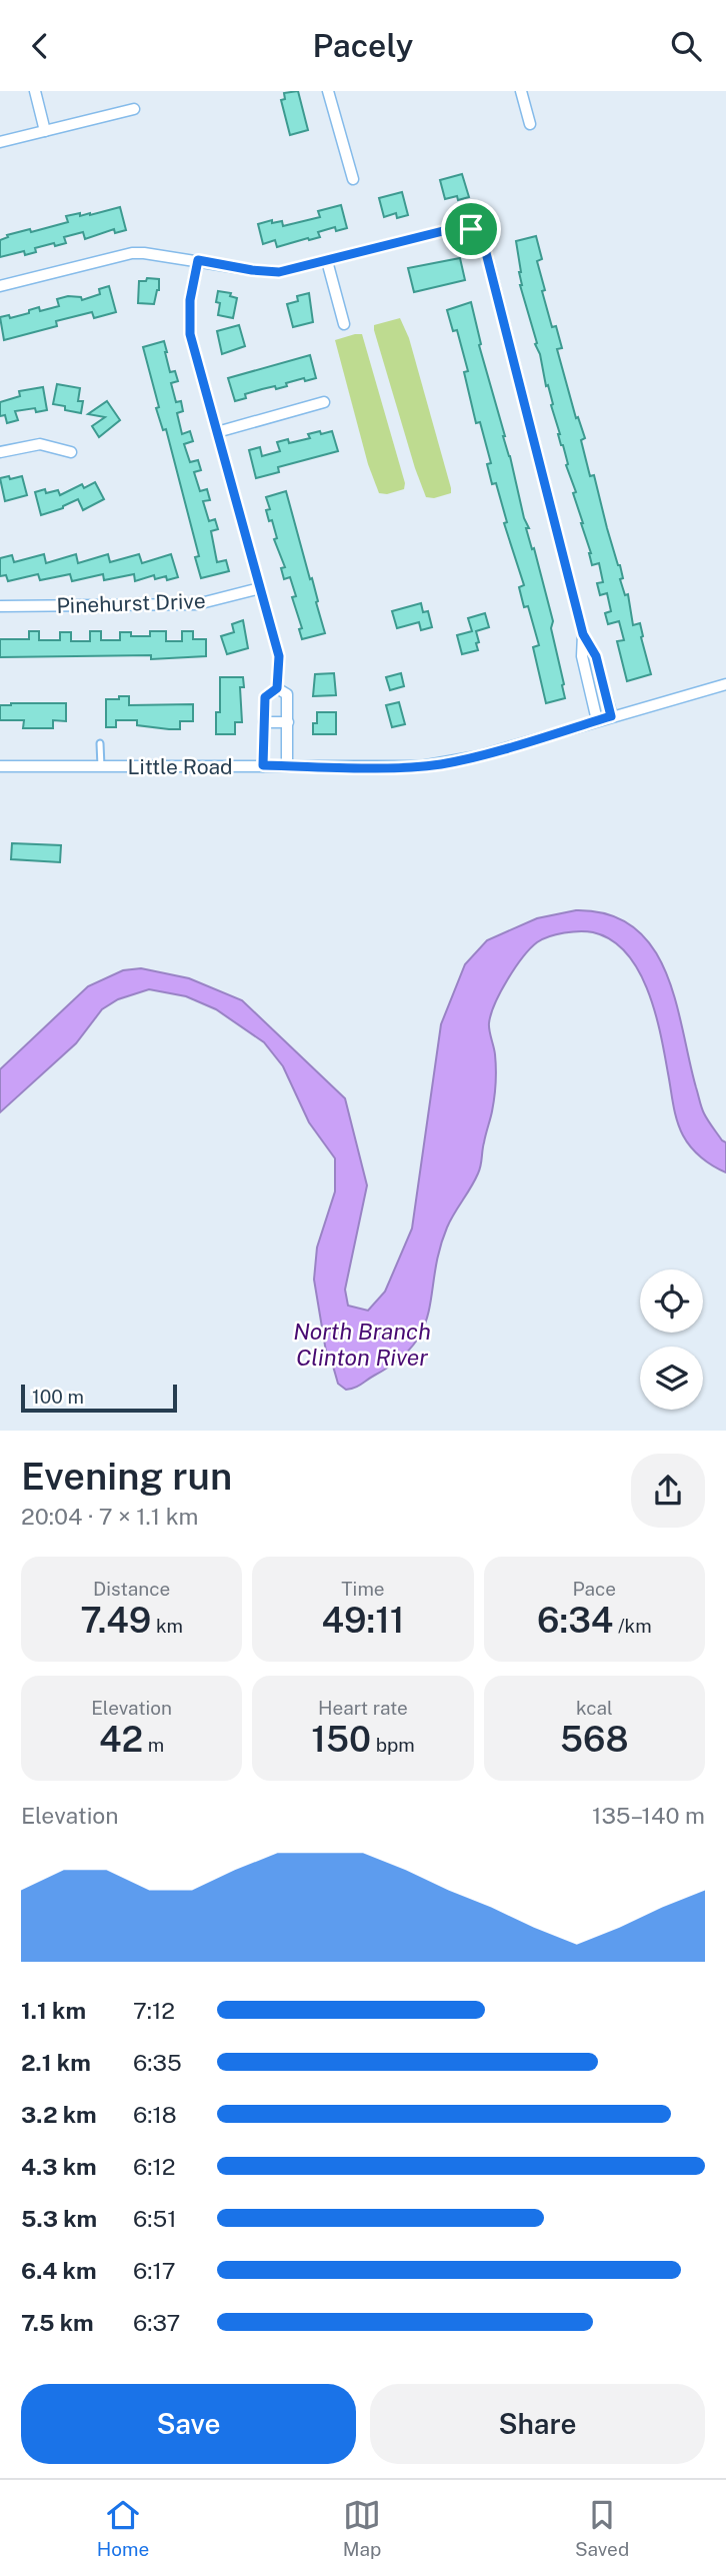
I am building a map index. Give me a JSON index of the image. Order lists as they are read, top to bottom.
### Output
{
  "streets": {
    "street": ["Pinehurst Drive", "Little Road"]
  },
  "water": ["North Branch Clinton River"],
  "scale_bar": "100 m",
  "page": {
    "header": "Pacely",
    "scale": "100 m",
    "heading": ["Evening run", "20:04 · 7 × 1.1 km"],
    "stats": [
      ["Distance", "7.49 km"],
      ["Time", "49:11"],
      ["Pace", "6:34 /km"],
      ["Elevation", "42 m"],
      ["Heart rate", "150 bpm"],
      ["kcal", "568"]
    ],
    "chart": ["Elevation", "135–140 m"],
    "list": [
      {
        "name": "1.1 km",
        "note": "7:12"
      },
      {
        "name": "2.1 km",
        "note": "6:35"
      },
      {
        "name": "3.2 km",
        "note": "6:18"
      },
      {
        "name": "4.3 km",
        "note": "6:12"
      },
      {
        "name": "5.3 km",
        "note": "6:51"
      },
      {
        "name": "6.4 km",
        "note": "6:17"
      },
      {
        "name": "7.5 km",
        "note": "6:37"
      }
    ],
    "buttons": ["Save", "Share"],
    "tabs": ["Home", "Map", "Saved"]
  }
}
